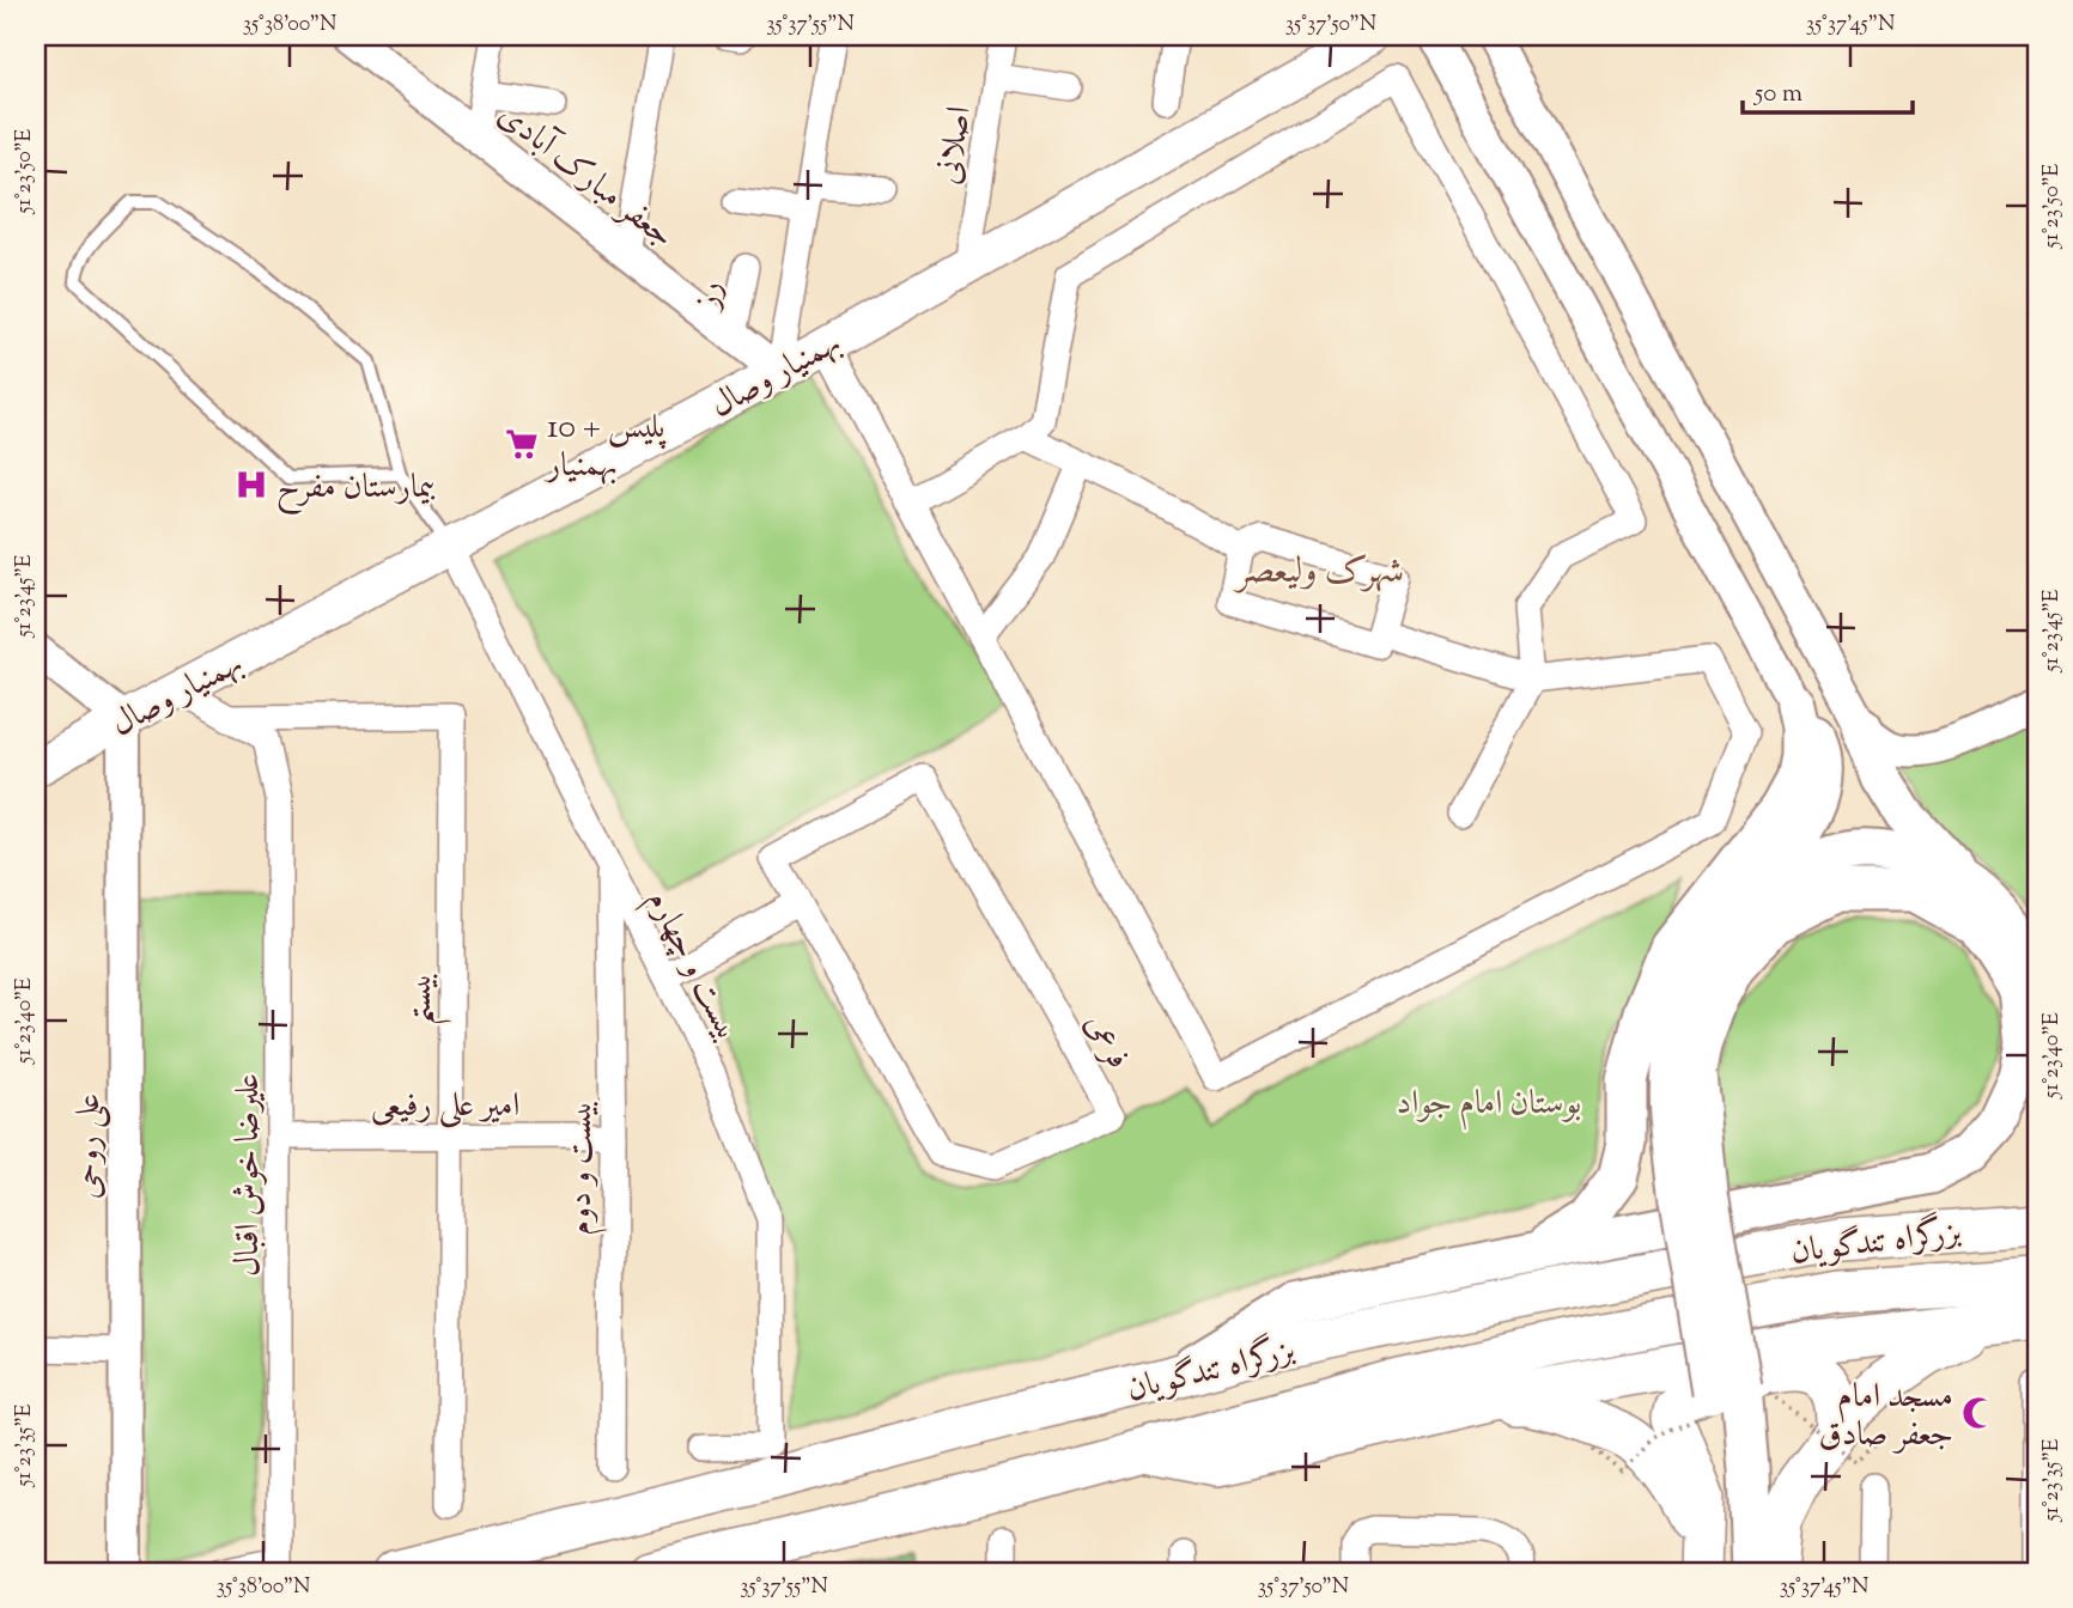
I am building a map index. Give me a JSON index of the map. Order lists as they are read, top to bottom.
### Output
{
  "streets": {
    "highway": ["بزرگراه تندگویان"],
    "main road": ["بهمنیار وصال"],
    "street": [
      "اصلانی",
      "جعفر مبارک آبادی",
      "رز",
      "بیست و چهارم",
      "بیستم",
      "فرعی",
      "امیر علی رفیعی",
      "علی روحی",
      "بیست و دوم",
      "علیرضا خوش اقبال"
    ]
  },
  "crossings": [
    ["اصلانی", "بهمنیار وصال"],
    ["جعفر مبارک آبادی", "رز"],
    ["جعفر مبارک آبادی", "بهمنیار وصال"],
    ["بهمنیار وصال", "بیست و چهارم"],
    ["بهمنیار وصال", "علی روحی"],
    ["بهمنیار وصال", "علیرضا خوش اقبال"],
    ["بیست و چهارم", "بیست و دوم"],
    ["بیستم", "امیر علی رفیعی"],
    ["بیستم", "علیرضا خوش اقبال"],
    ["امیر علی رفیعی", "بیست و دوم"],
    ["امیر علی رفیعی", "علیرضا خوش اقبال"]
  ],
  "districts": ["شهرک ولیعصر"],
  "parks": ["بوستان امام جواد"],
  "places": {
    "supermarket": ["پلیس + 10 بهمنیار"],
    "hospital": ["بیمارستان مفرح"],
    "mosque": ["مسجد امام جعفر صادق"]
  },
  "scale_bar": "50 m",
  "coordinates": [
    "35°38'00\"N",
    "35°37'55\"N",
    "35°37'50\"N",
    "35°37'45\"N",
    "51°23'50\"E",
    "51°23'45\"E",
    "51°23'40\"E",
    "51°23'35\"E"
  ]
}
